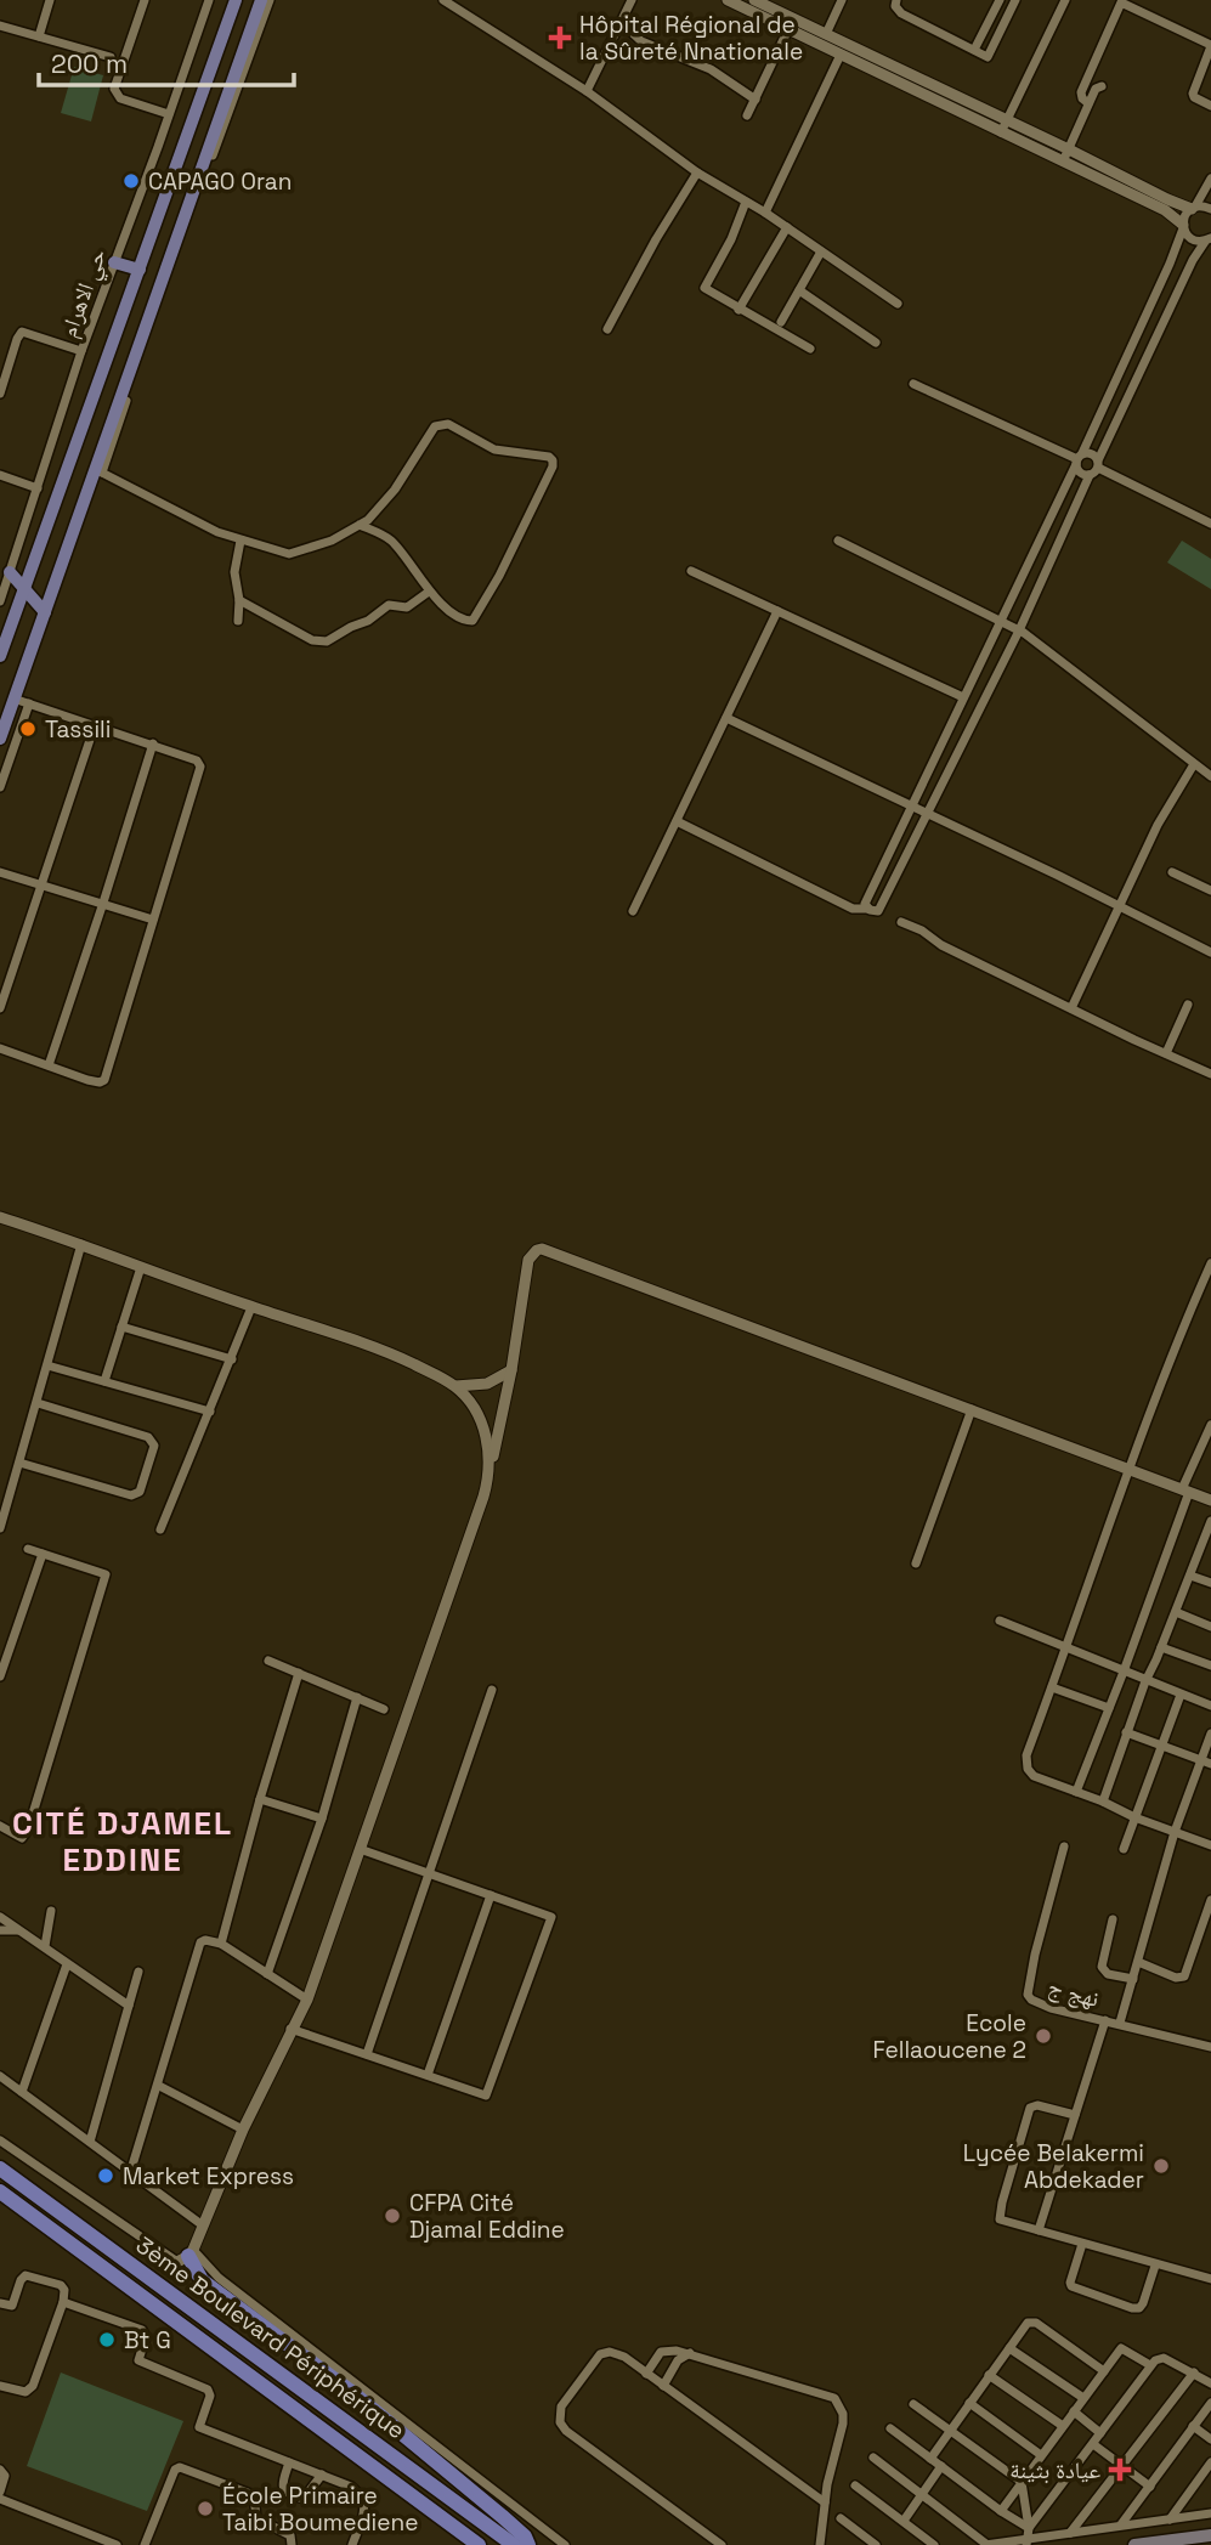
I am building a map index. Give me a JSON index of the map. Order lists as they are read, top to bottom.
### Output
{
  "streets": {
    "highway": ["3ème Boulevard Périphérique"],
    "street": ["حي الاهرام", "نهج ج"]
  },
  "districts": ["CITÉ DJAMEL EDDINE"],
  "places": {
    "health": ["Hôpital Régional de la Sûreté Nnationale", "عيادة بثينة"],
    "other": [
      "CAPAGO Oran",
      "Tassili",
      "Ecole Fellaoucene 2",
      "Lycée Belakermi Abdekader",
      "Market Express",
      "CFPA Cité Djamal Eddine",
      "Bt G",
      "École Primaire Taibi Boumediene"
    ]
  },
  "scale_bar": "200 m"
}
